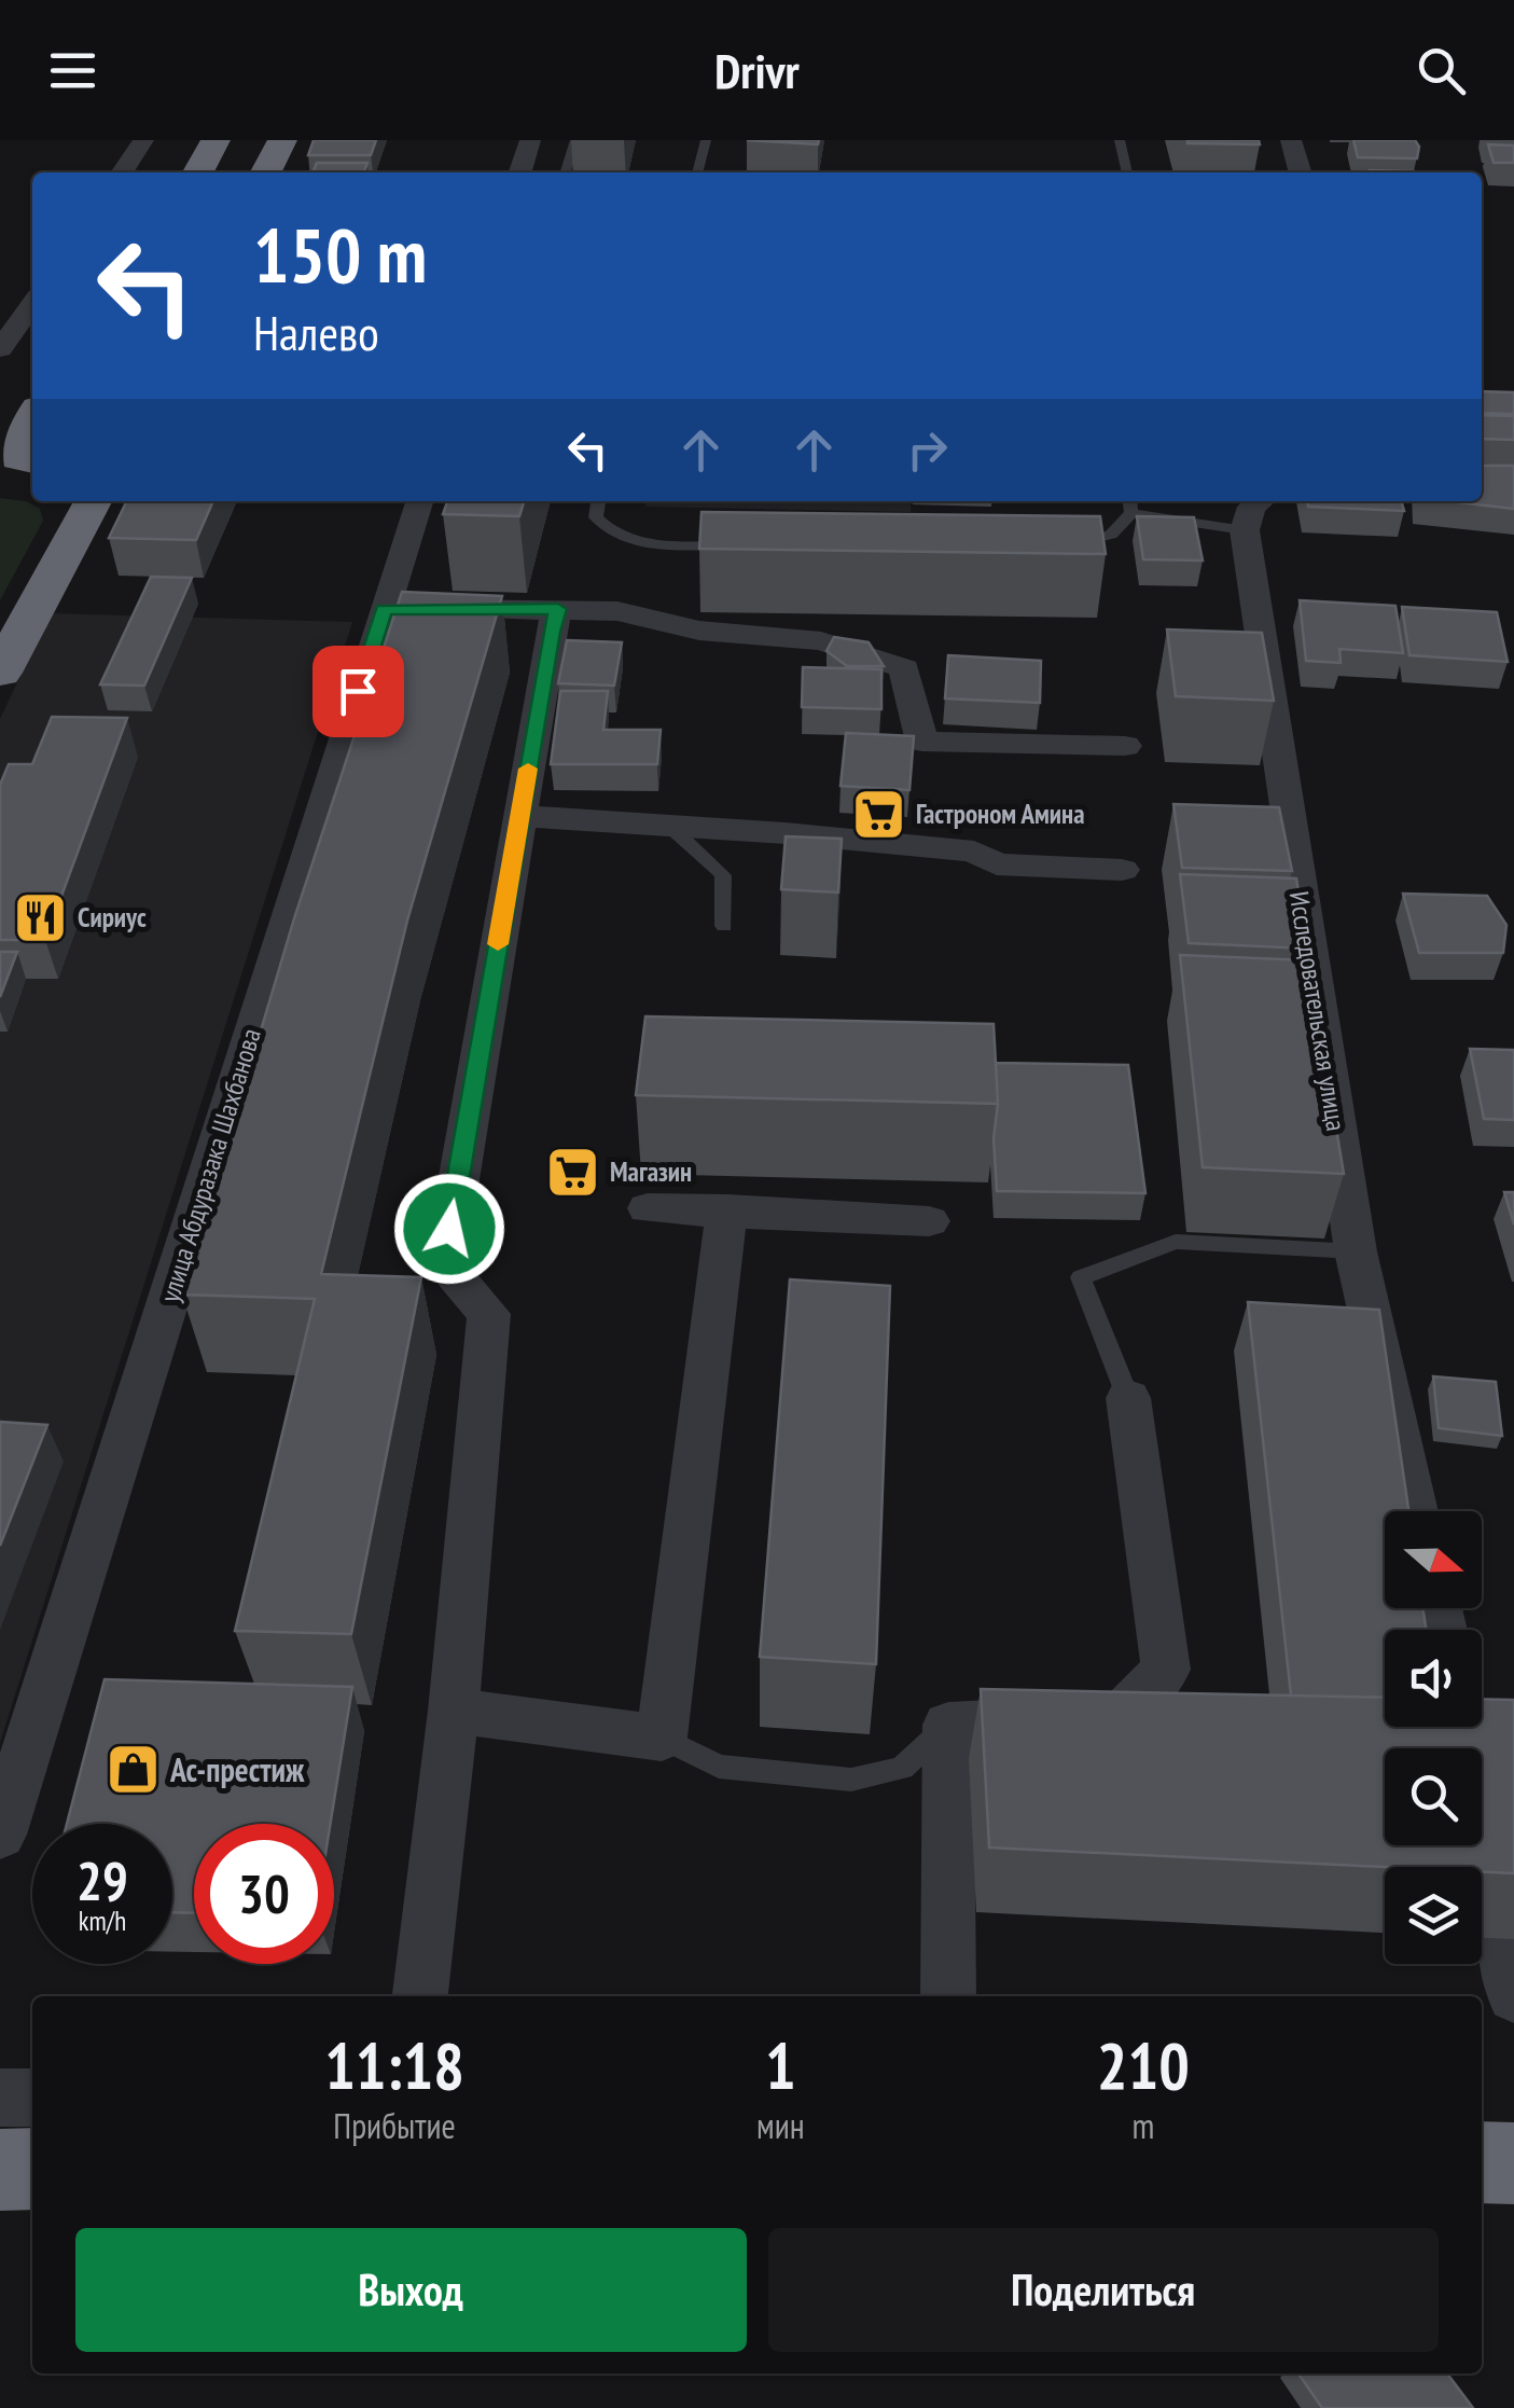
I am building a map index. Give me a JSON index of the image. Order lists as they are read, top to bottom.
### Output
{
  "streets": {
    "street": ["Исследовательская улица", "улица Абдуразака Шахбанова"]
  },
  "places": {
    "supermarket": ["Гастроном Амина", "Магазин"],
    "restaurant": ["Сириус"],
    "shop": ["Ас-престиж"]
  },
  "north": "right",
  "page": {
    "header": "Drivr",
    "turn": ["150 m", "Налево"],
    "speed": "29 km/h",
    "limit": "30",
    "eta": [
      "11:18",
      "Прибытие",
      "1",
      "мин",
      "210",
      "m"
    ],
    "buttons": ["Выход", "Поделиться"]
  }
}
